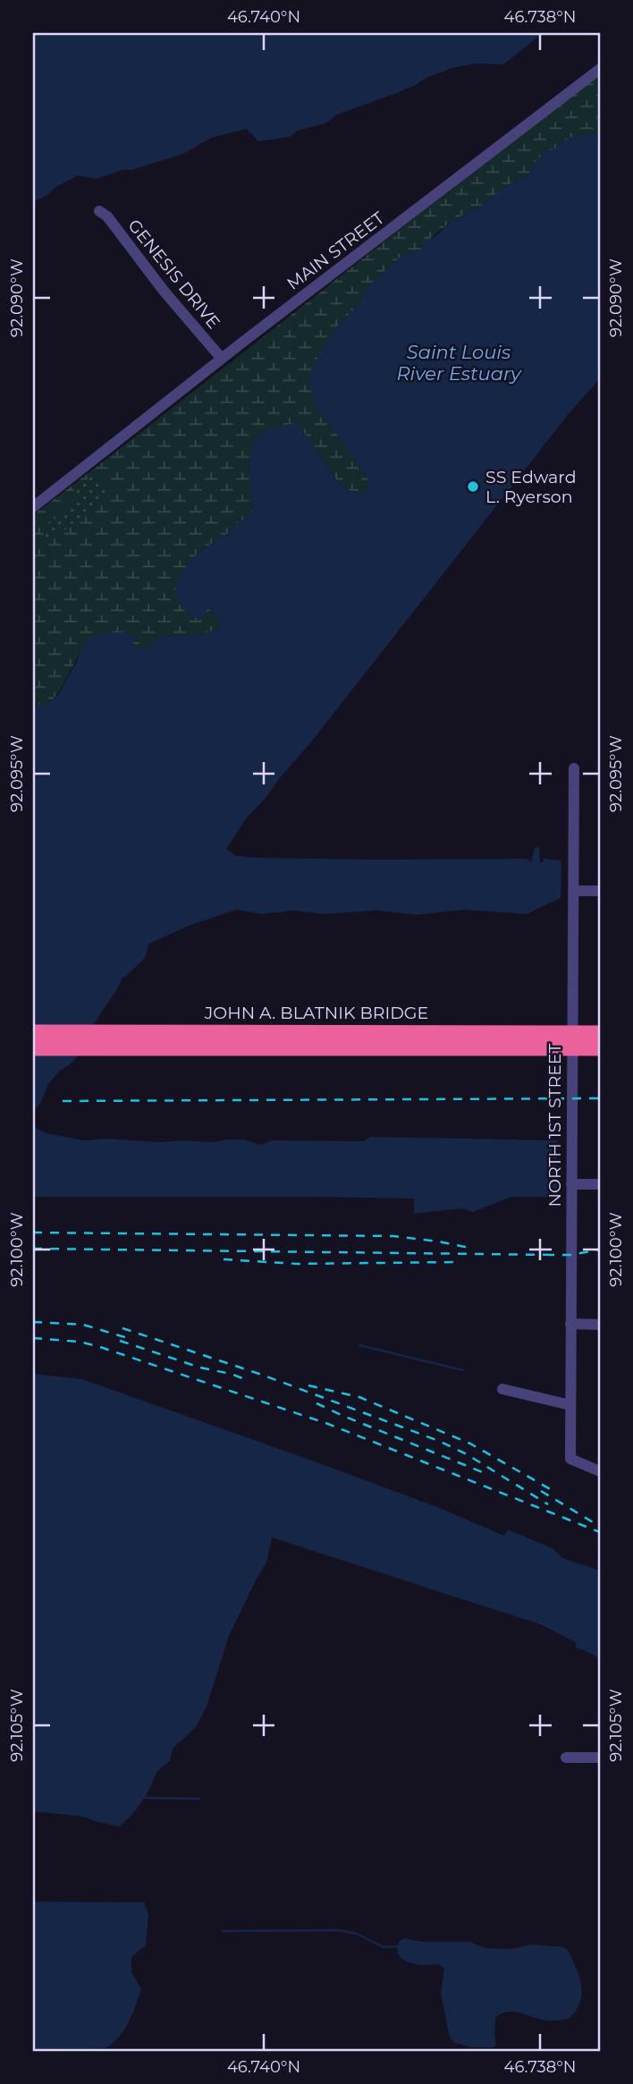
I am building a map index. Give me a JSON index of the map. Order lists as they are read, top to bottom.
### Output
{
  "streets": {
    "highway": ["JOHN A. BLATNIK BRIDGE"],
    "street": ["MAIN STREET", "GENESIS DRIVE", "NORTH 1ST STREET"]
  },
  "crossings": [
    ["MAIN STREET", "GENESIS DRIVE"]
  ],
  "water": ["Saint Louis River Estuary"],
  "places": ["SS Edward L. Ryerson"],
  "coordinates": [
    "46.740°N",
    "46.738°N",
    "92.090°W",
    "92.095°W",
    "92.100°W",
    "92.105°W"
  ]
}
